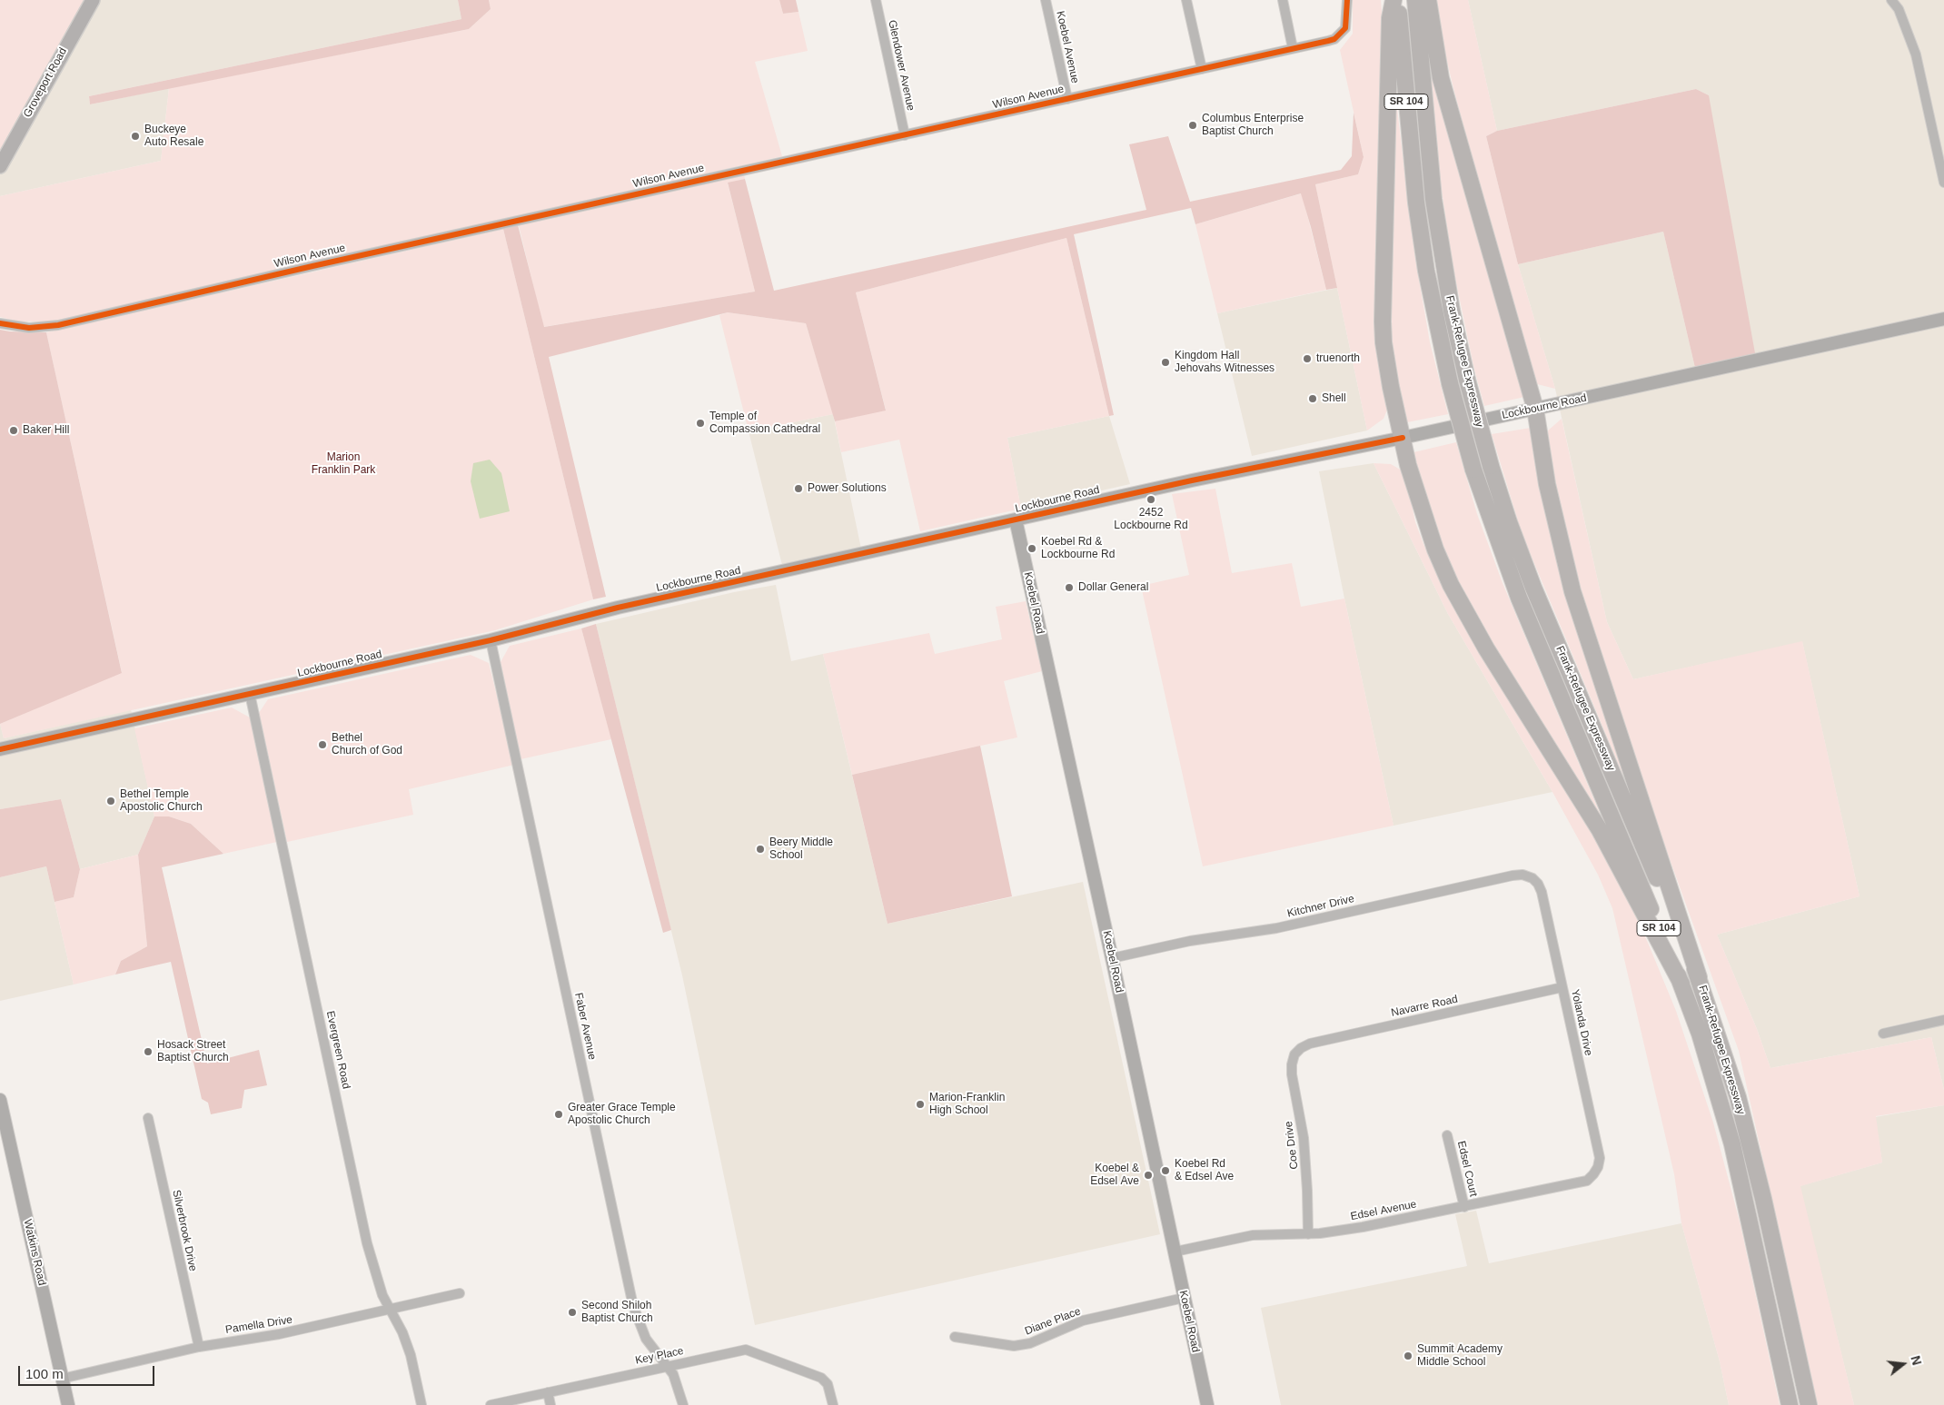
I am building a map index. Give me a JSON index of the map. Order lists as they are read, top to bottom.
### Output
{
  "streets": {
    "highway": ["SR 104", "Frank-Refugee Expressway"],
    "main road": [
      "Groveport Road",
      "Lockbourne Road",
      "Koebel Road",
      "Watkins Road"
    ],
    "street": [
      "Koebel Avenue",
      "Glendower Avenue",
      "Wilson Avenue",
      "Kitchner Drive",
      "Navarre Road",
      "Yolanda Drive",
      "Faber Avenue",
      "Evergreen Road",
      "Coe Drive",
      "Edsel Court",
      "Edsel Avenue",
      "Silverbrook Drive",
      "Diane Place",
      "Pamella Drive",
      "Key Place"
    ]
  },
  "crossings": [
    ["Koebel Avenue", "Wilson Avenue"],
    ["Glendower Avenue", "Wilson Avenue"],
    ["Lockbourne Road", "Koebel Road"],
    ["Lockbourne Road", "Faber Avenue"],
    ["Lockbourne Road", "Evergreen Road"],
    ["Koebel Road", "Kitchner Drive"],
    ["Koebel Road", "Edsel Avenue"],
    ["Koebel Road", "Diane Place"],
    ["Kitchner Drive", "Yolanda Drive"],
    ["Navarre Road", "Yolanda Drive"],
    ["Navarre Road", "Coe Drive"],
    ["Yolanda Drive", "Edsel Avenue"],
    ["Faber Avenue", "Key Place"],
    ["Evergreen Road", "Pamella Drive"],
    ["Coe Drive", "Edsel Avenue"],
    ["Edsel Court", "Edsel Avenue"],
    ["Silverbrook Drive", "Pamella Drive"],
    ["Watkins Road", "Pamella Drive"]
  ],
  "parks": ["Marion Franklin Park"],
  "places": [
    "Columbus Enterprise Baptist Church",
    "Buckeye Auto Resale",
    "truenorth",
    "Kingdom Hall Jehovahs Witnesses",
    "Shell",
    "Temple of Compassion Cathedral",
    "Baker Hill",
    "Power Solutions",
    "2452 Lockbourne Rd",
    "Koebel Rd & Lockbourne Rd",
    "Dollar General",
    "Bethel Church of God",
    "Bethel Temple Apostolic Church",
    "Beery Middle School",
    "Hosack Street Baptist Church",
    "Marion-Franklin High School",
    "Greater Grace Temple Apostolic Church",
    "Koebel Rd & Edsel Ave",
    "Koebel & Edsel Ave",
    "Second Shiloh Baptist Church",
    "Summit Academy Middle School"
  ],
  "scale_bar": "100 m",
  "north": "right"
}
